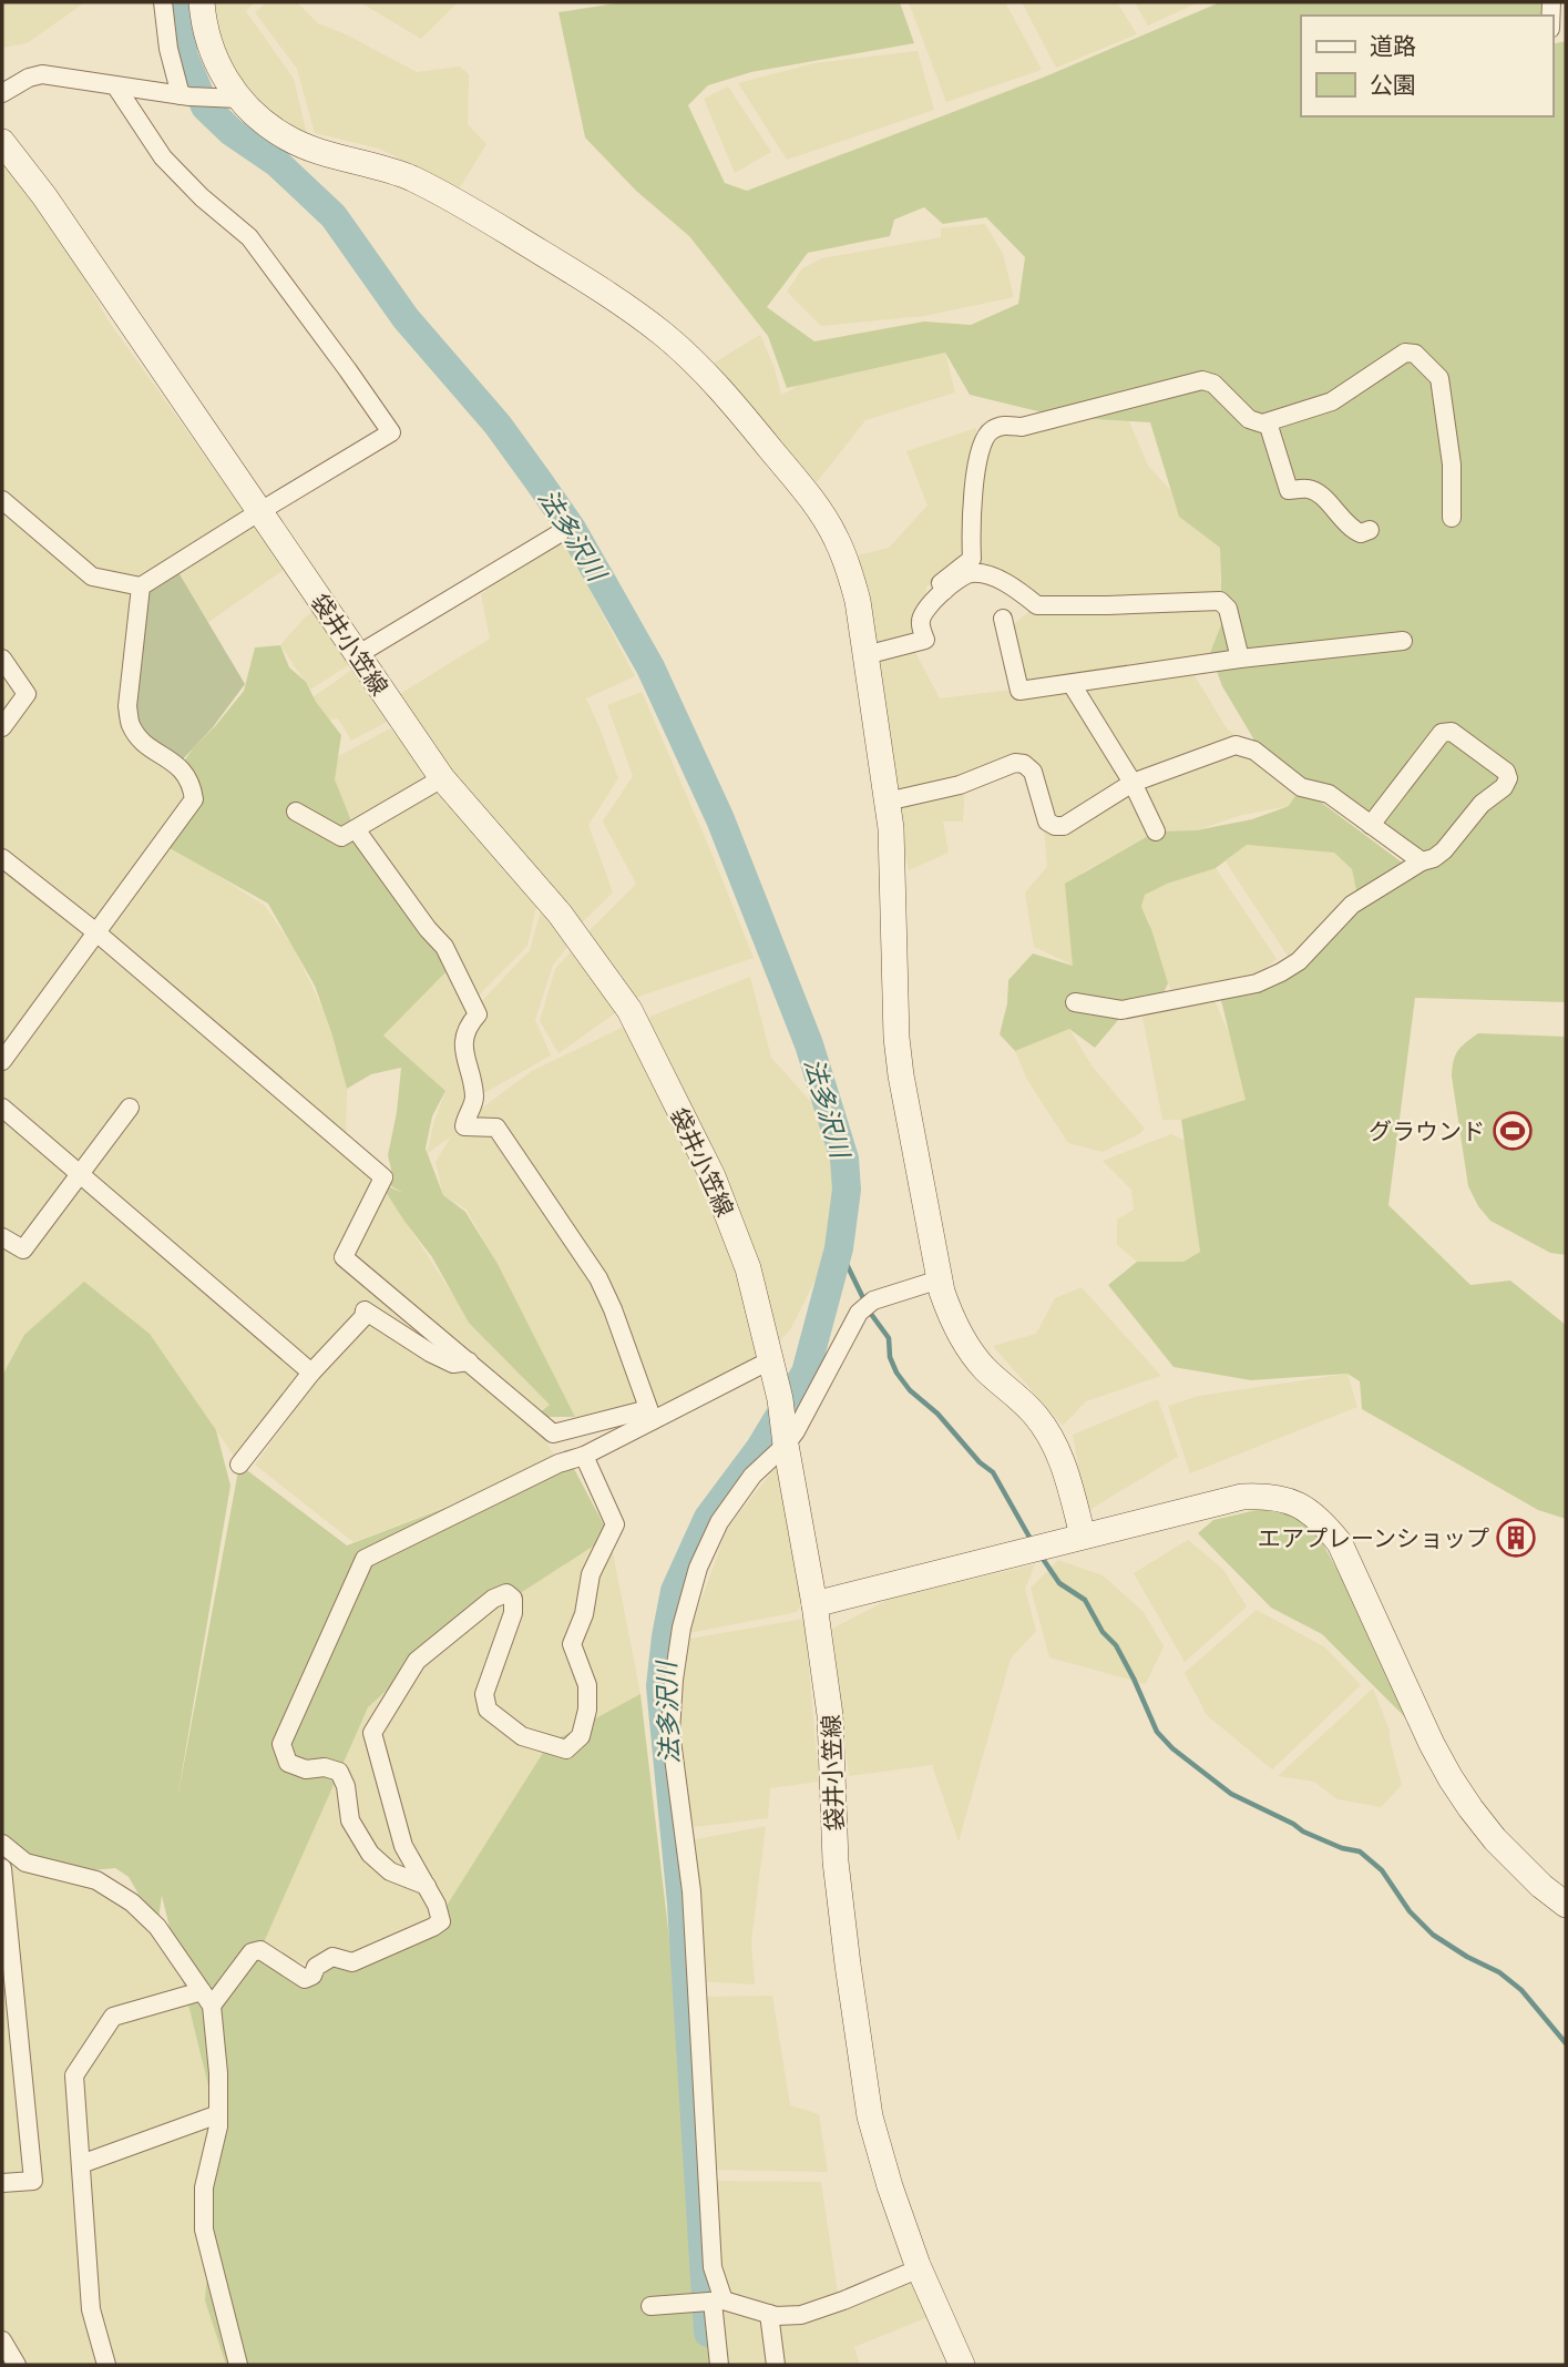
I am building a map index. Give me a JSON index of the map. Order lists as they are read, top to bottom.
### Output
{
  "streets": {
    "street": ["袋井小笠線"]
  },
  "water": ["法多沢川"],
  "places": {
    "sports": ["グラウンド"],
    "building": ["エアプレーンショップ"]
  },
  "legend": ["道路", "公園"]
}
